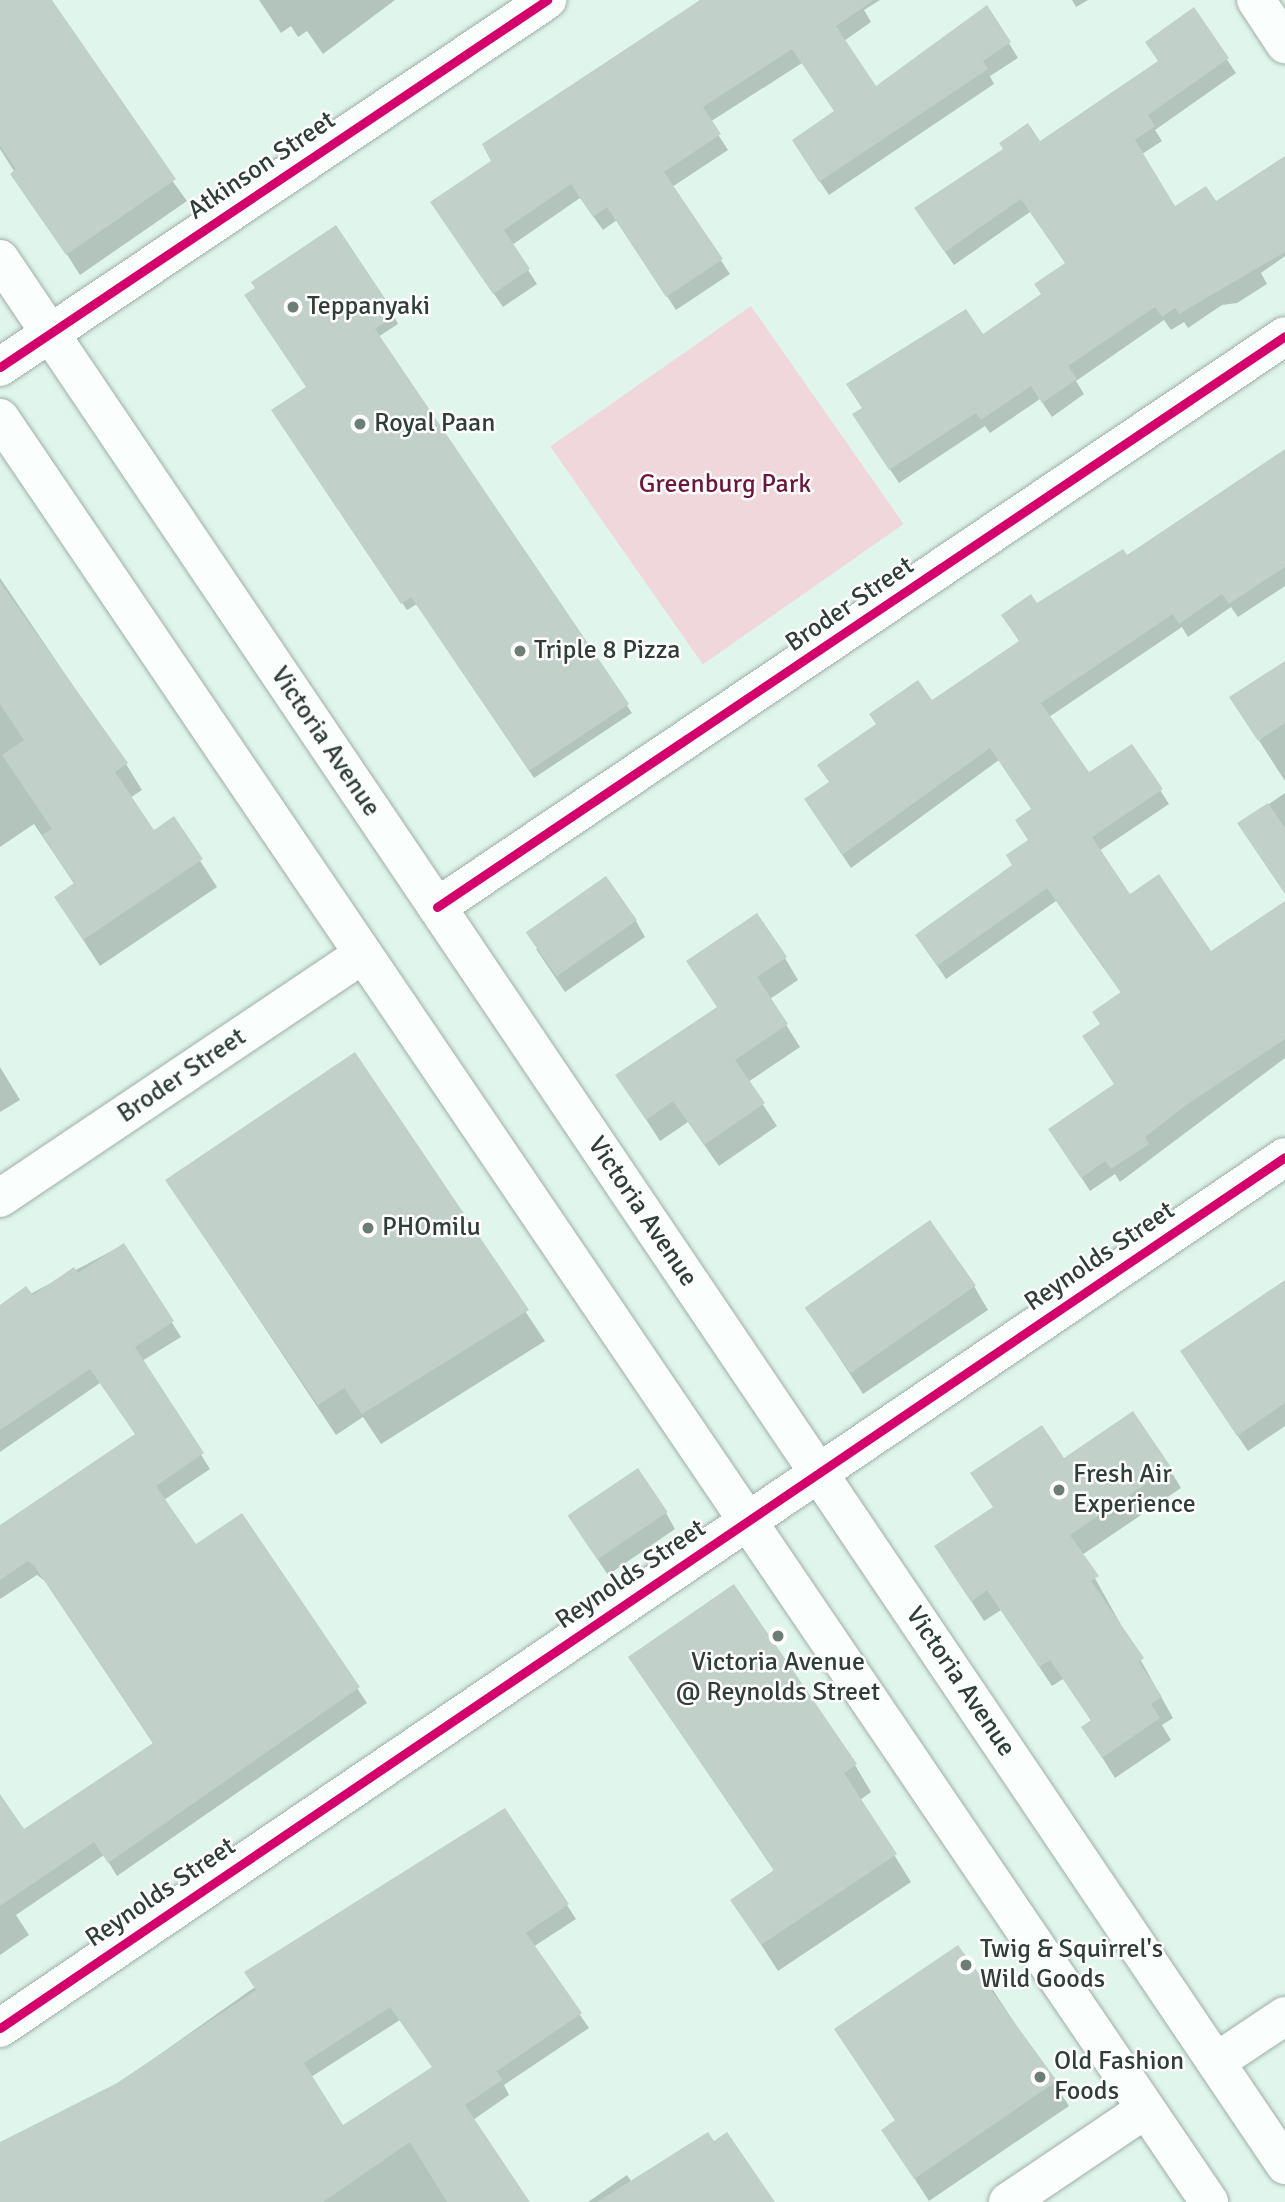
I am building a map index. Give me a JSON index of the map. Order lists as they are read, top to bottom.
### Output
{
  "streets": {
    "main road": [
      "Atkinson Street",
      "Broder Street",
      "Victoria Avenue",
      "Reynolds Street"
    ]
  },
  "crossings": [
    ["Atkinson Street", "Victoria Avenue"],
    ["Broder Street", "Victoria Avenue"],
    ["Victoria Avenue", "Reynolds Street"]
  ],
  "parks": ["Greenburg Park"],
  "places": [
    "Teppanyaki",
    "Royal Paan",
    "Triple 8 Pizza",
    "PHOmilu",
    "Fresh Air Experience",
    "Victoria Avenue @ Reynolds Street",
    "Twig & Squirrel's Wild Goods",
    "Old Fashion Foods"
  ]
}
